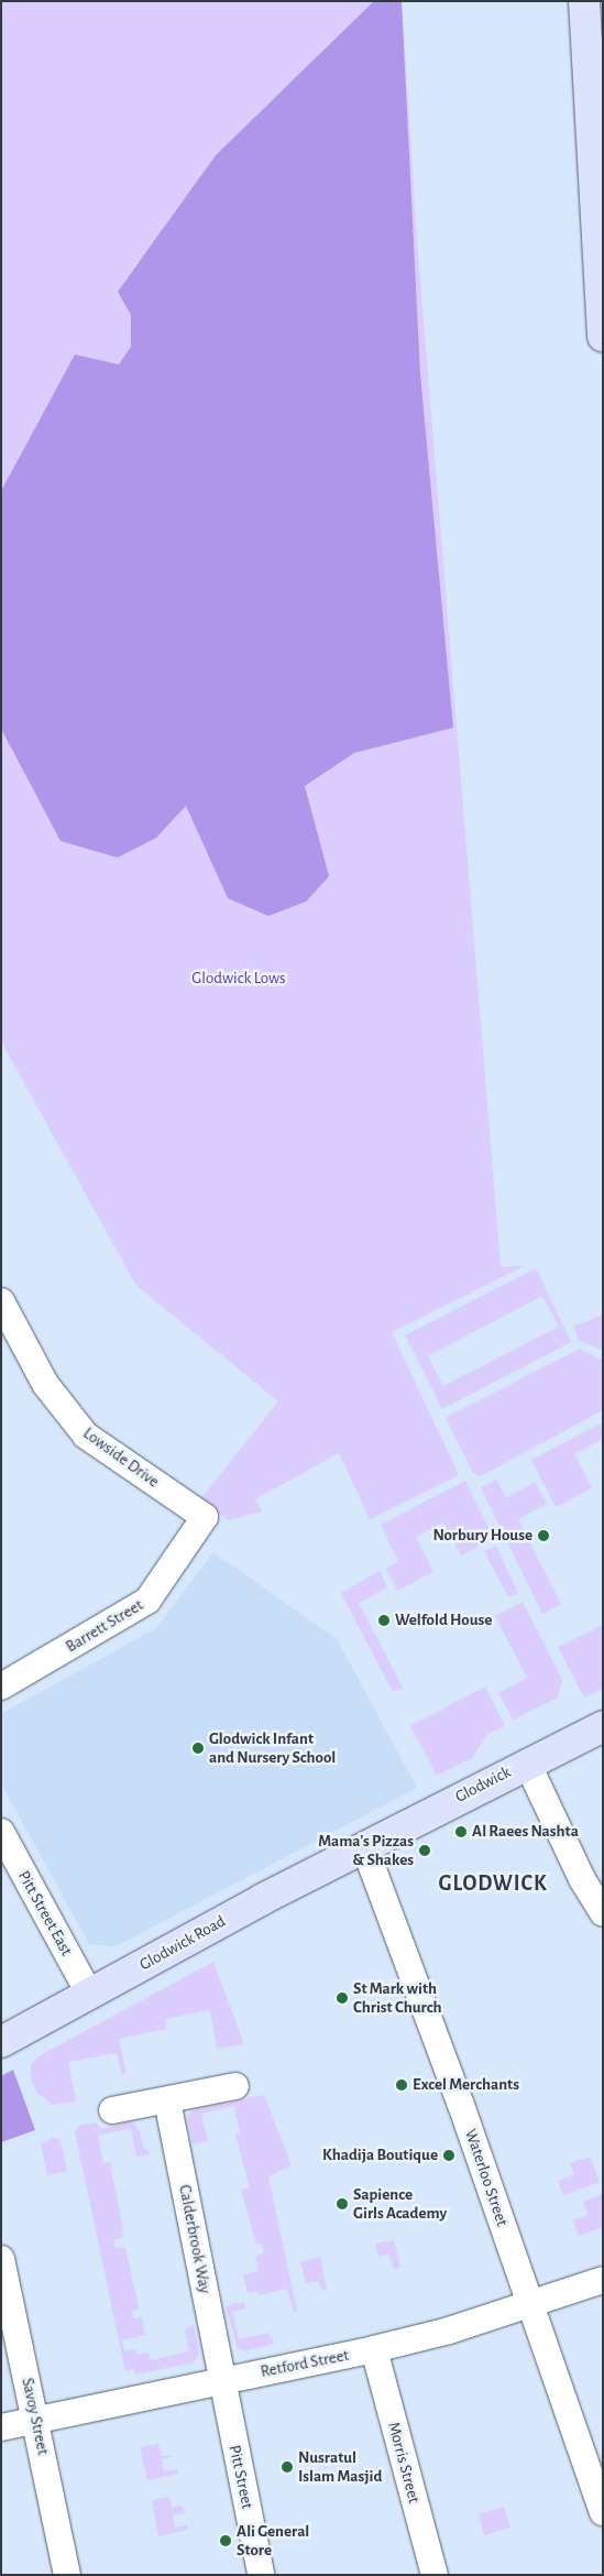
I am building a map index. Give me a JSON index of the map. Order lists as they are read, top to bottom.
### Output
{
  "streets": {
    "main road": ["Glodwick", "Glodwick Road"],
    "street": [
      "Lowside Drive",
      "Barrett Street",
      "Pitt Street East",
      "Waterloo Street",
      "Calderbrook Way",
      "Retford Street",
      "Savoy Street",
      "Morris Street",
      "Pitt Street"
    ]
  },
  "crossings": [
    ["Lowside Drive", "Barrett Street"],
    ["Glodwick", "Glodwick Road"],
    ["Glodwick", "Waterloo Street"],
    ["Pitt Street East", "Glodwick Road"],
    ["Glodwick Road", "Waterloo Street"],
    ["Waterloo Street", "Retford Street"],
    ["Calderbrook Way", "Retford Street"],
    ["Calderbrook Way", "Pitt Street"],
    ["Retford Street", "Savoy Street"],
    ["Retford Street", "Morris Street"],
    ["Retford Street", "Pitt Street"]
  ],
  "districts": ["GLODWICK"],
  "parks": ["Glodwick Lows"],
  "places": [
    "Norbury House",
    "Welfold House",
    "Glodwick Infant and Nursery School",
    "Al Raees Nashta",
    "Mama's Pizzas & Shakes",
    "St Mark with Christ Church",
    "Excel Merchants",
    "Khadija Boutique",
    "Sapience Girls Academy",
    "Nusratul Islam Masjid",
    "Ali General Store"
  ]
}
